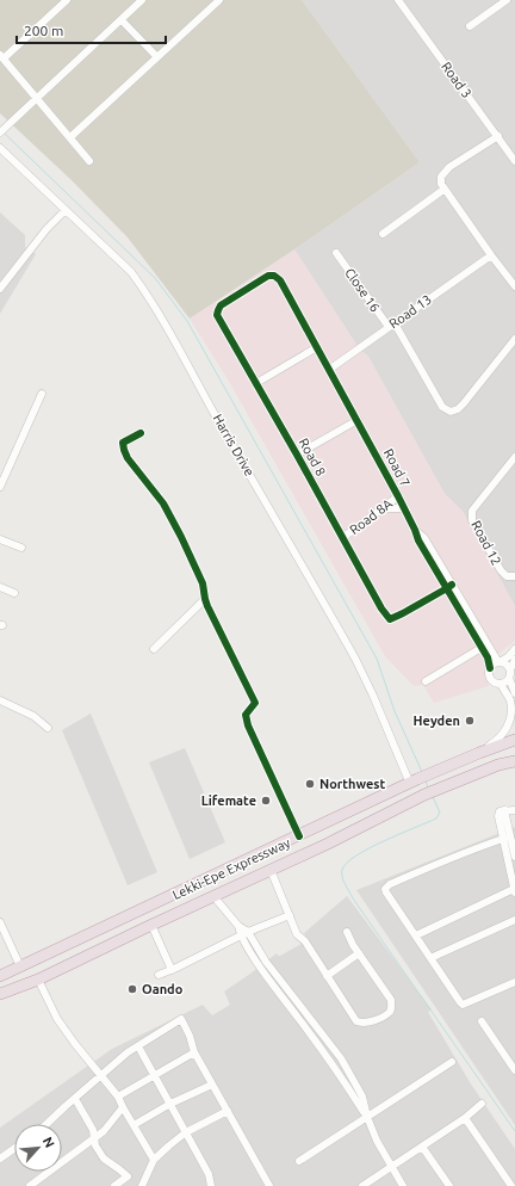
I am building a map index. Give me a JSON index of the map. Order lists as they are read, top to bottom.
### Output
{
  "streets": {
    "highway": ["Lekki-Epe Expressway"],
    "street": [
      "Road 3",
      "Close 16",
      "Road 13",
      "Harris Drive",
      "Road 8",
      "Road 7",
      "Road 8A",
      "Road 12"
    ]
  },
  "crossings": [
    ["Close 16", "Road 13"],
    ["Road 13", "Road 7"],
    ["Harris Drive", "Lekki-Epe Expressway"],
    ["Road 8", "Road 7"],
    ["Road 8", "Road 8A"],
    ["Road 7", "Road 8A"]
  ],
  "places": [
    "Heyden",
    "Northwest",
    "Lifemate",
    "Oando"
  ],
  "scale_bar": "200 m",
  "north": "top right"
}
